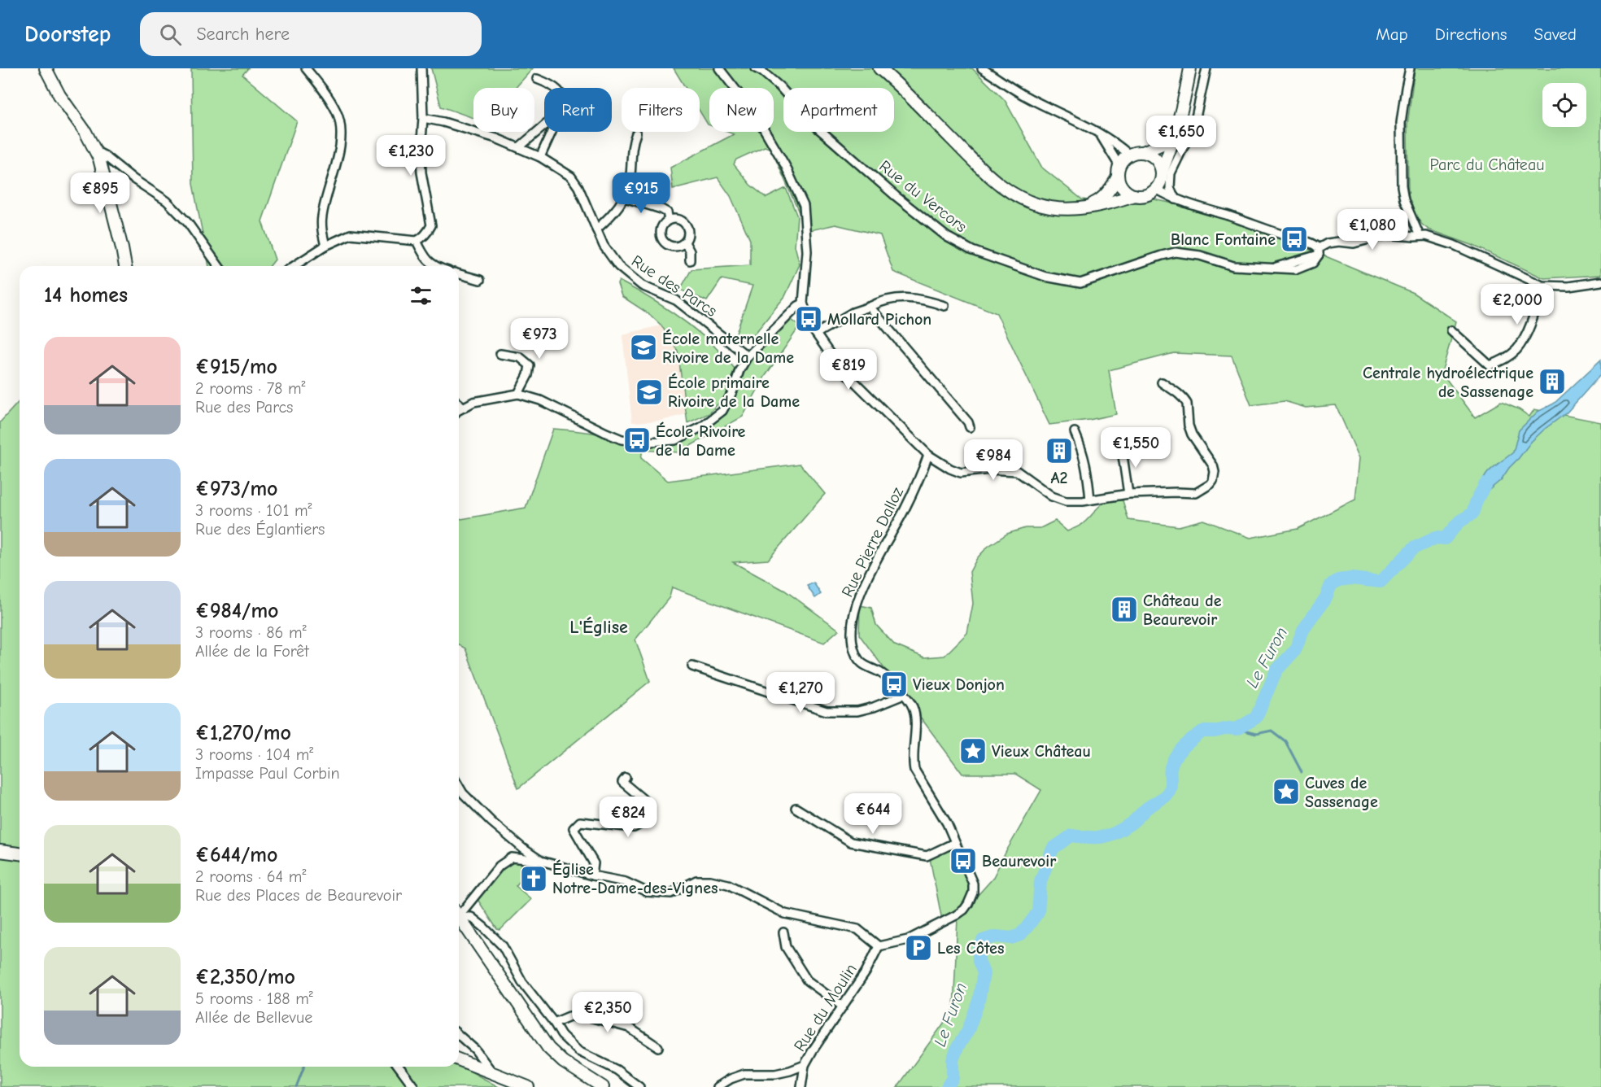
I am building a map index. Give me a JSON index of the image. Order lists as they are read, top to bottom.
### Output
{
  "streets": {
    "street": [
      "Rue du Vercors",
      "Rue des Parcs",
      "Rue Pierre Dalloz",
      "Rue du Moulin"
    ]
  },
  "crossings": [
    ["Rue Pierre Dalloz", "Rue du Moulin"]
  ],
  "districts": ["L'Église"],
  "water": ["Le Furon"],
  "parks": ["Parc du Château"],
  "places": {
    "bus stop": [
      "Blanc Fontaine",
      "Mollard Pichon",
      "École Rivoire de la Dame",
      "Vieux Donjon",
      "Beaurevoir"
    ],
    "school or university": ["École maternelle Rivoire de la Dame", "École primaire Rivoire de la Dame"],
    "building": ["Centrale hydroélectrique de Sassenage", "A2", "Château de Beaurevoir"],
    "place": ["Vieux Château", "Cuves de Sassenage"],
    "church": ["Église Notre-Dame-des-Vignes"],
    "parking": ["Les Côtes"]
  },
  "page": {
    "header": "Doorstep",
    "search": "Search here",
    "nav": ["Map", "Directions", "Saved"],
    "chip": [
      "Buy",
      "Rent",
      "Filters",
      "New",
      "Apartment"
    ],
    "price": [
      "€1,650",
      "€1,230",
      "€895",
      "€915",
      "€1,080",
      "€2,000",
      "€973",
      "€819",
      "€1,550",
      "€984",
      "€1,270",
      "€644",
      "€824",
      "€2,350"
    ],
    "heading": "14 homes",
    "list": [
      {
        "name": "€915/mo",
        "note": "2 rooms · 78 m² · Rue des Parcs"
      },
      {
        "name": "€973/mo",
        "note": "3 rooms · 101 m² · Rue des Églantiers"
      },
      {
        "name": "€984/mo",
        "note": "3 rooms · 86 m² · Allée de la Forêt"
      },
      {
        "name": "€1,270/mo",
        "note": "3 rooms · 104 m² · Impasse Paul Corbin"
      },
      {
        "name": "€644/mo",
        "note": "2 rooms · 64 m² · Rue des Places de Beaurevoir"
      },
      {
        "name": "€2,350/mo",
        "note": "5 rooms · 188 m² · Allée de Bellevue"
      }
    ]
  }
}
